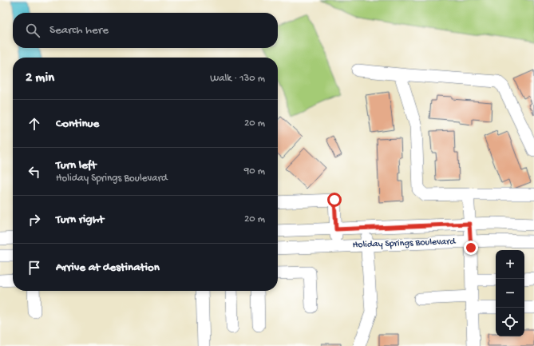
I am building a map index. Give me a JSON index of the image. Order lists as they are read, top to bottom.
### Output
{
  "streets": {
    "street": ["Holiday Springs Boulevard"]
  },
  "page": {
    "search": "Search here",
    "heading": ["2 min", "Walk · 130 m"],
    "list": [
      ["Continue", "20 m"],
      ["Turn left", "Holiday Springs Boulevard", "90 m"],
      ["Turn right", "20 m"],
      "Arrive at destination"
    ],
    "map_buttons": ["+", "−"]
  }
}
